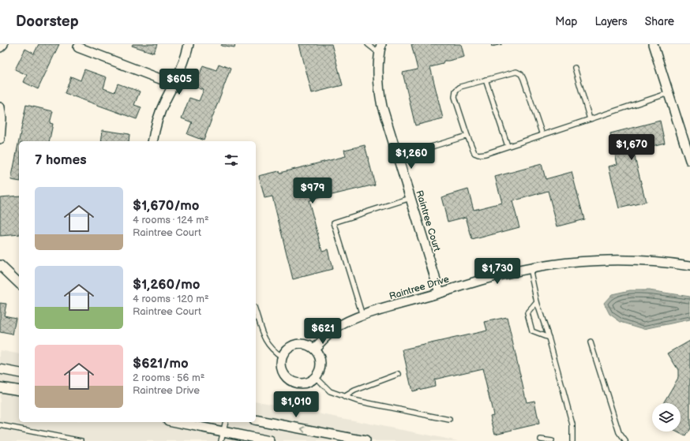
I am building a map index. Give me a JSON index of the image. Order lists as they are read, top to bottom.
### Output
{
  "streets": {
    "street": ["Raintree Court", "Raintree Drive"]
  },
  "crossings": [
    ["Raintree Court", "Raintree Drive"]
  ],
  "page": {
    "header": "Doorstep",
    "nav": ["Map", "Layers", "Share"],
    "price": [
      "$605",
      "$1,670",
      "$1,260",
      "$979",
      "$1,730",
      "$621",
      "$1,010"
    ],
    "heading": "7 homes",
    "list": [
      {
        "name": "$1,670/mo",
        "note": "4 rooms · 124 m² · Raintree Court"
      },
      {
        "name": "$1,260/mo",
        "note": "4 rooms · 120 m² · Raintree Court"
      },
      {
        "name": "$621/mo",
        "note": "2 rooms · 56 m² · Raintree Drive"
      }
    ]
  }
}
